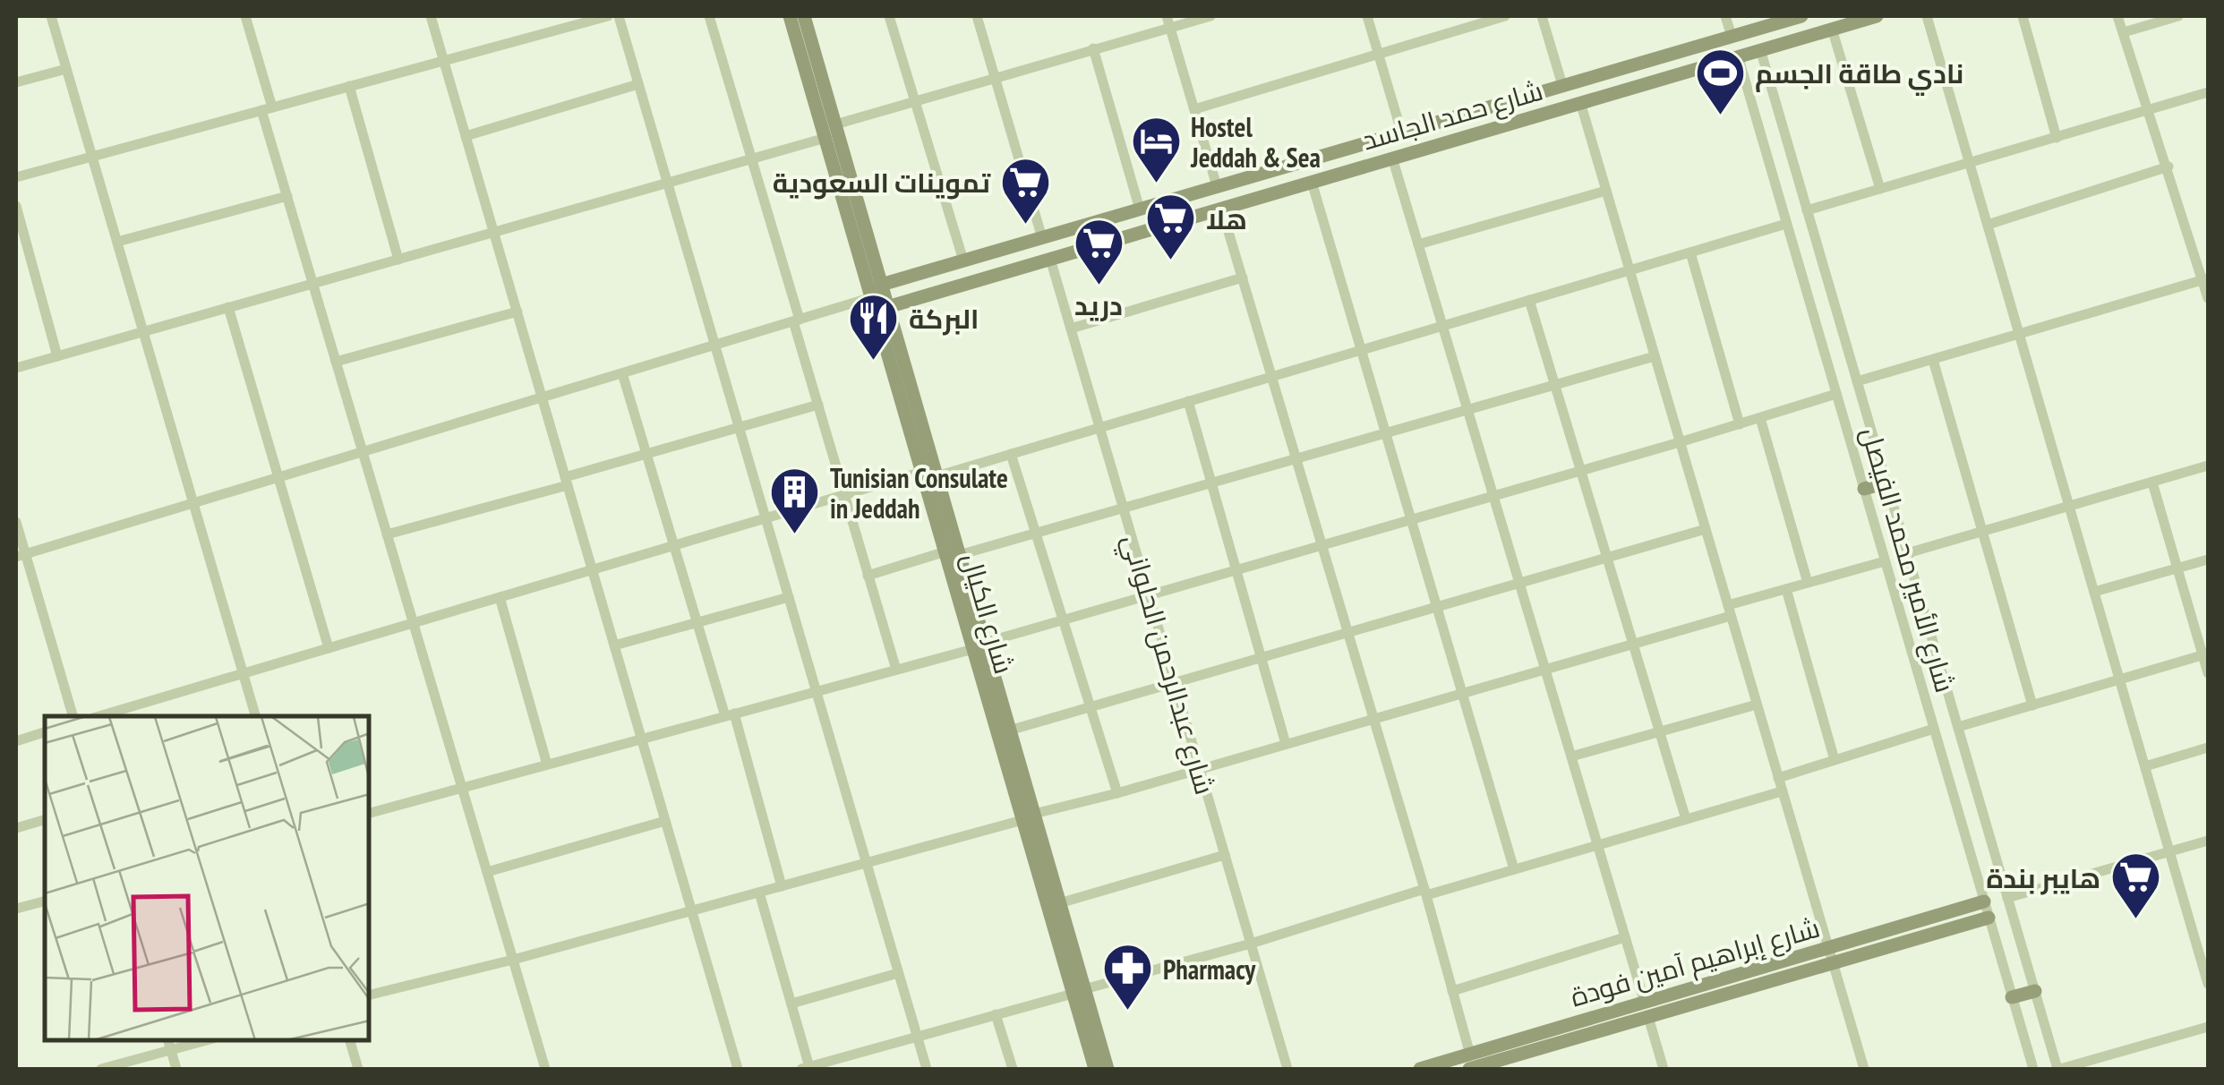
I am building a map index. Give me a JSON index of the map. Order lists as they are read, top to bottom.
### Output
{
  "streets": {
    "street": [
      "شارع حمد الجاسد",
      "شارع الأمير محمد الفيصل",
      "شارع الكيال",
      "شارع عبدالرحمن الحلواني",
      "شارع إبراهيم آمين فودة"
    ]
  },
  "crossings": [
    ["شارع حمد الجاسد", "شارع الأمير محمد الفيصل"],
    ["شارع حمد الجاسد", "شارع الكيال"],
    ["شارع حمد الجاسد", "شارع عبدالرحمن الحلواني"],
    ["شارع الأمير محمد الفيصل", "شارع إبراهيم آمين فودة"]
  ],
  "places": {
    "sports": ["نادي طاقة الجسم"],
    "hotel": ["Hostel Jeddah & Sea"],
    "supermarket": [
      "تموينات السعودية",
      "هلا",
      "دريد",
      "هايبر بندة"
    ],
    "restaurant": ["البركة"],
    "building": ["Tunisian Consulate in Jeddah"],
    "pharmacy": ["Pharmacy"]
  }
}
